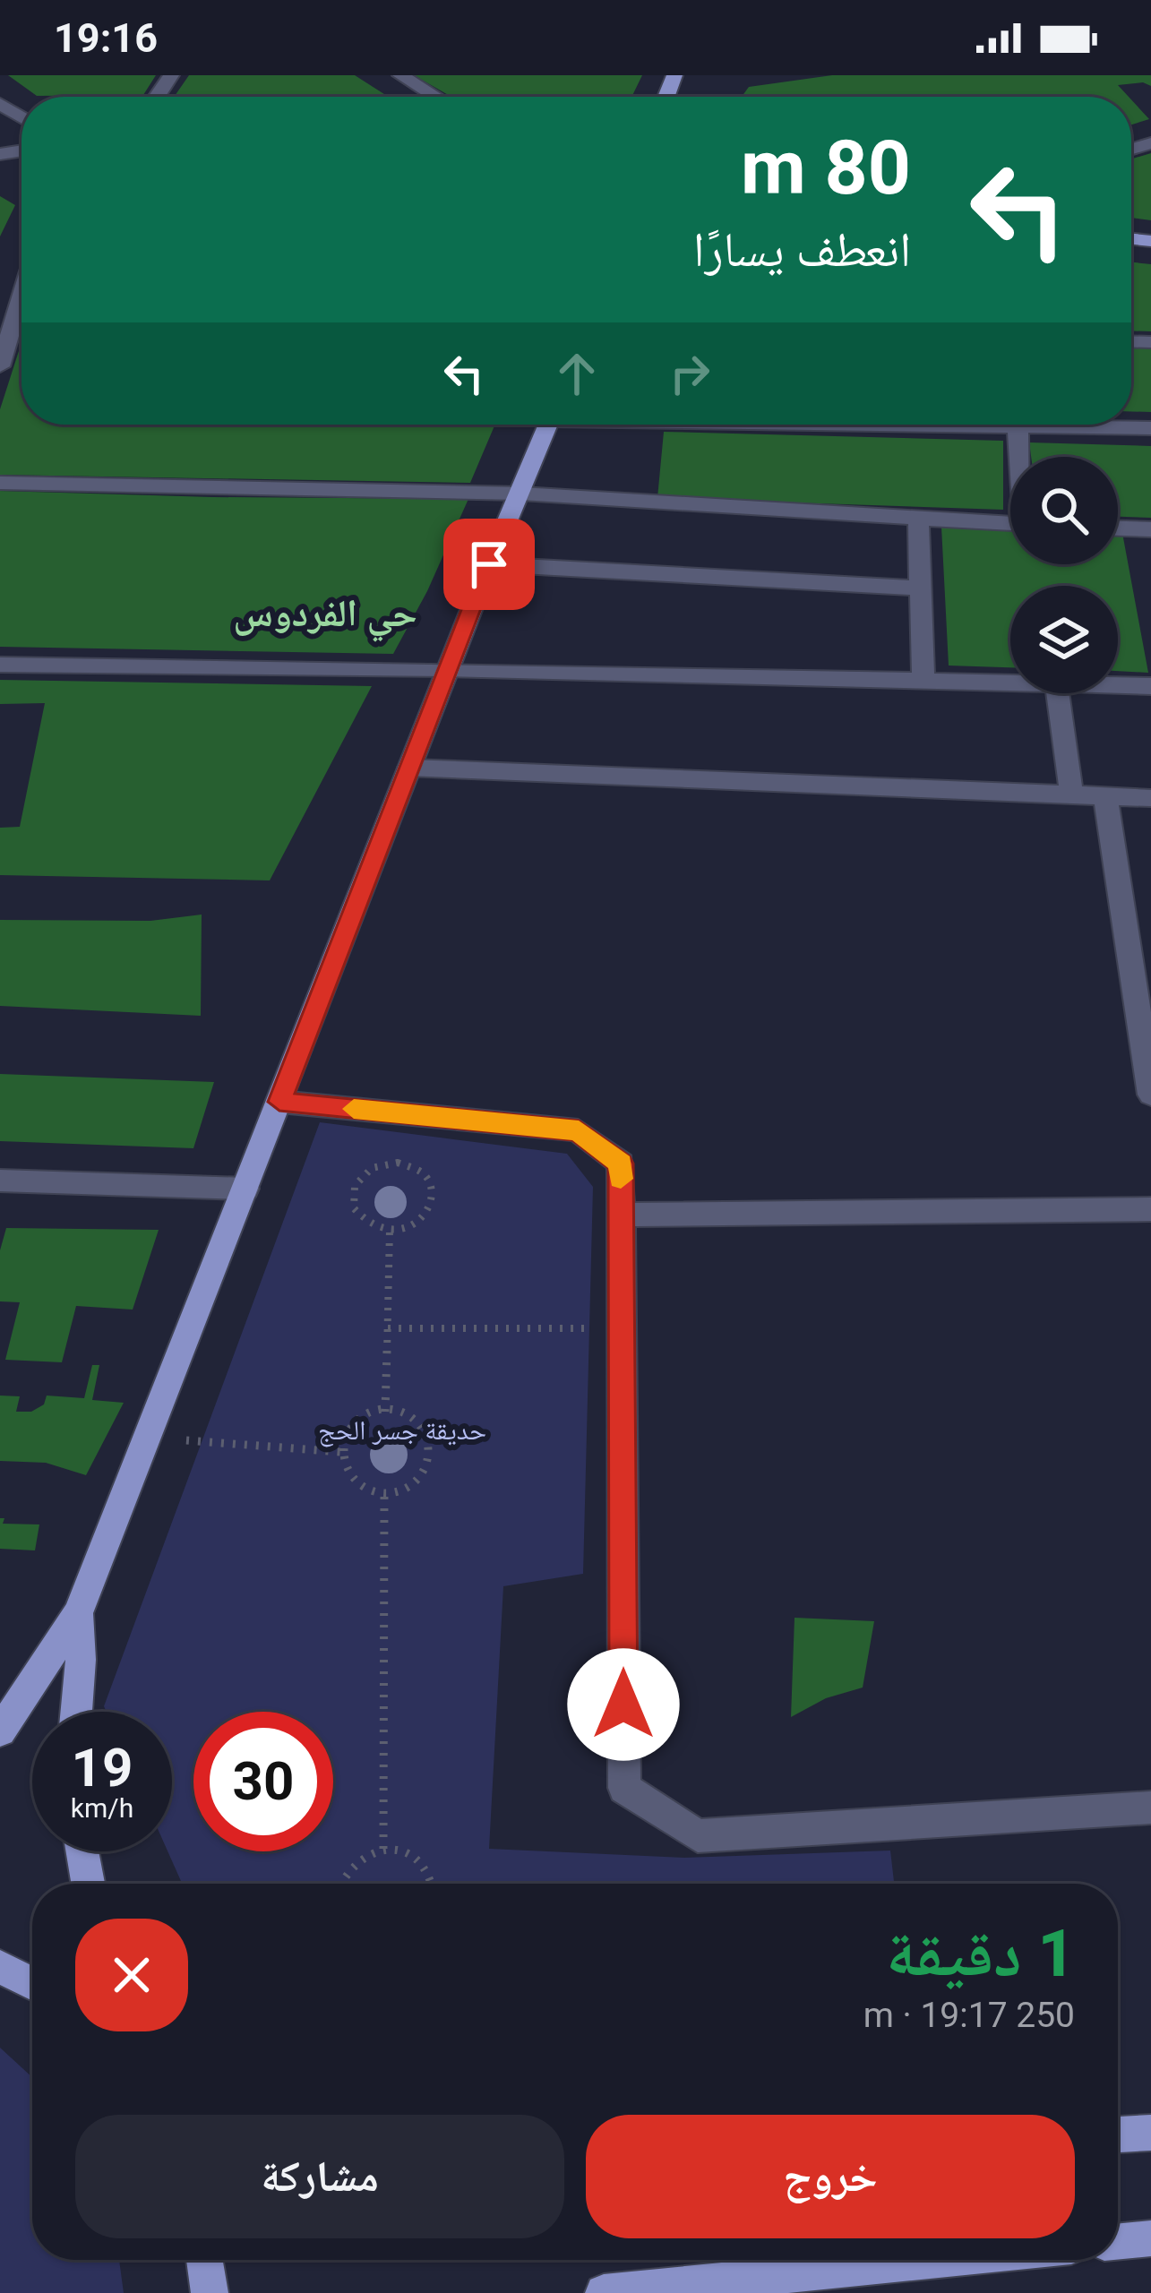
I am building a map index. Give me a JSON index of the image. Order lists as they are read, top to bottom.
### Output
{
  "districts": ["حي الفردوس"],
  "parks": ["حديقة جسر الحج"],
  "page": {
    "status": "19:16",
    "turn": ["80 m", "انعطف يسارًا"],
    "speed": "19 km/h",
    "limit": "30",
    "heading": ["1 دقيقة", "250 m · 19:17"],
    "buttons": ["خروج", "مشاركة"]
  }
}
